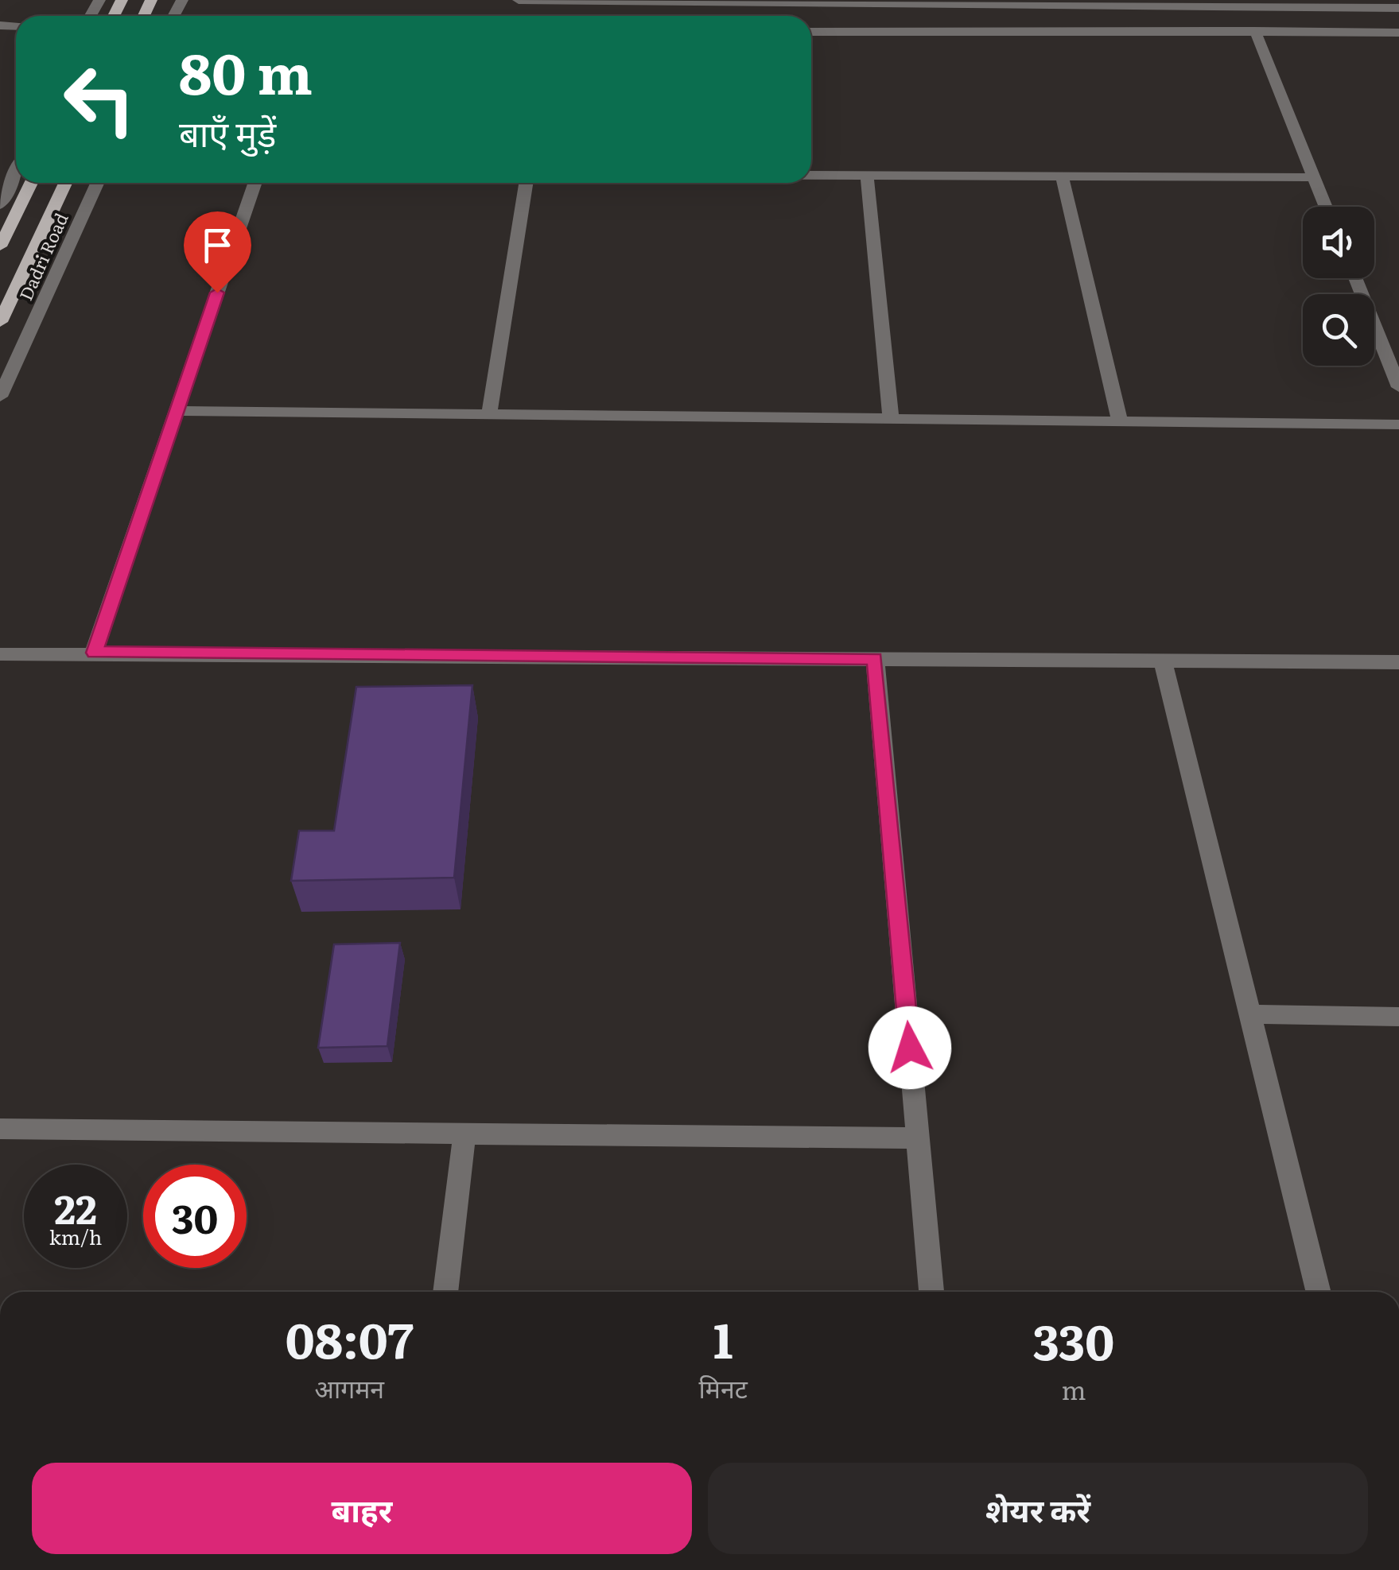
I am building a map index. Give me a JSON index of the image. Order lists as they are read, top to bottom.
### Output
{
  "streets": {
    "street": ["Dadri Road"]
  },
  "page": {
    "turn": ["80 m", "बाएँ मुड़ें"],
    "speed": "22 km/h",
    "limit": "30",
    "eta": [
      "08:07",
      "आगमन",
      "1",
      "मिनट",
      "330",
      "m"
    ],
    "buttons": ["बाहर", "शेयर करें"]
  }
}
